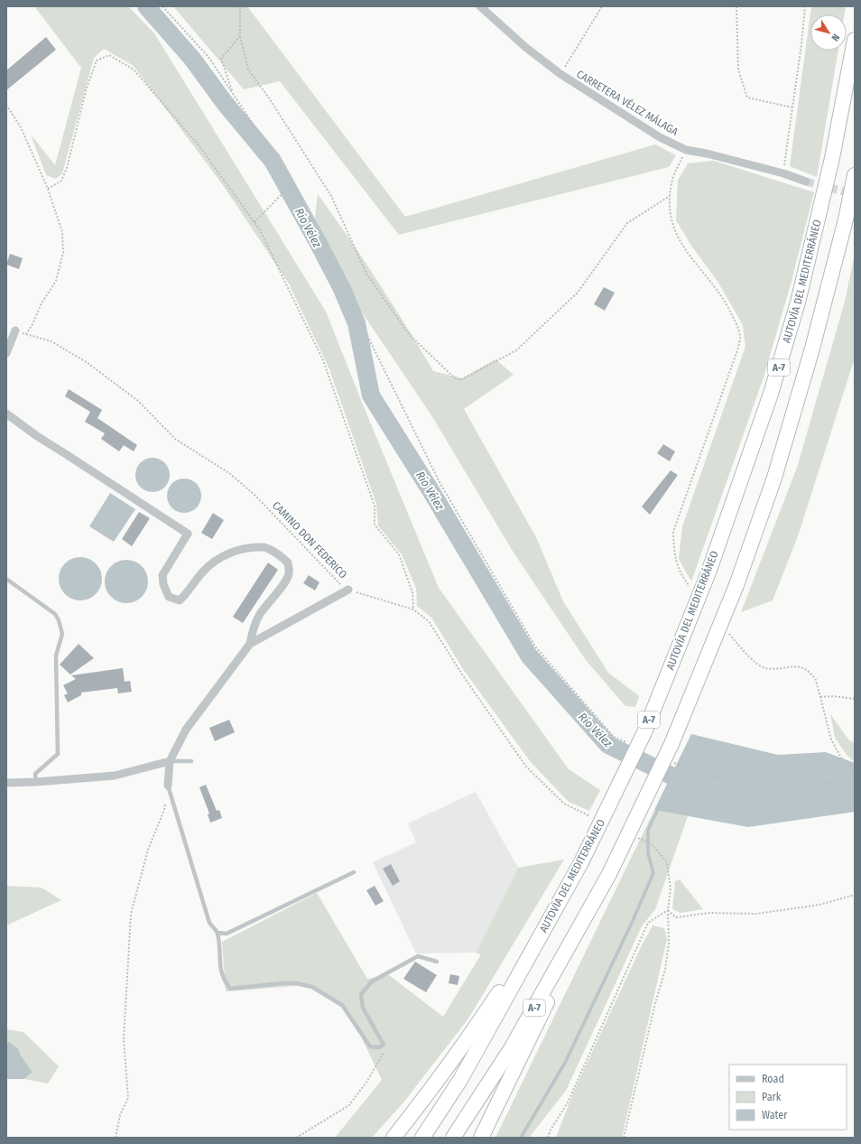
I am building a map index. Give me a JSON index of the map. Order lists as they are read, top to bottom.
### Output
{
  "streets": {
    "highway": ["AUTOVÍA DEL MEDITERRÁNEO", "A-7"],
    "street": ["CARRETERA VÉLEZ MÁLAGA"],
    "path": ["CAMINO DON FEDERICO"]
  },
  "water": ["Río Vélez"],
  "legend": ["Road", "Park", "Water"],
  "north": "bottom right"
}
